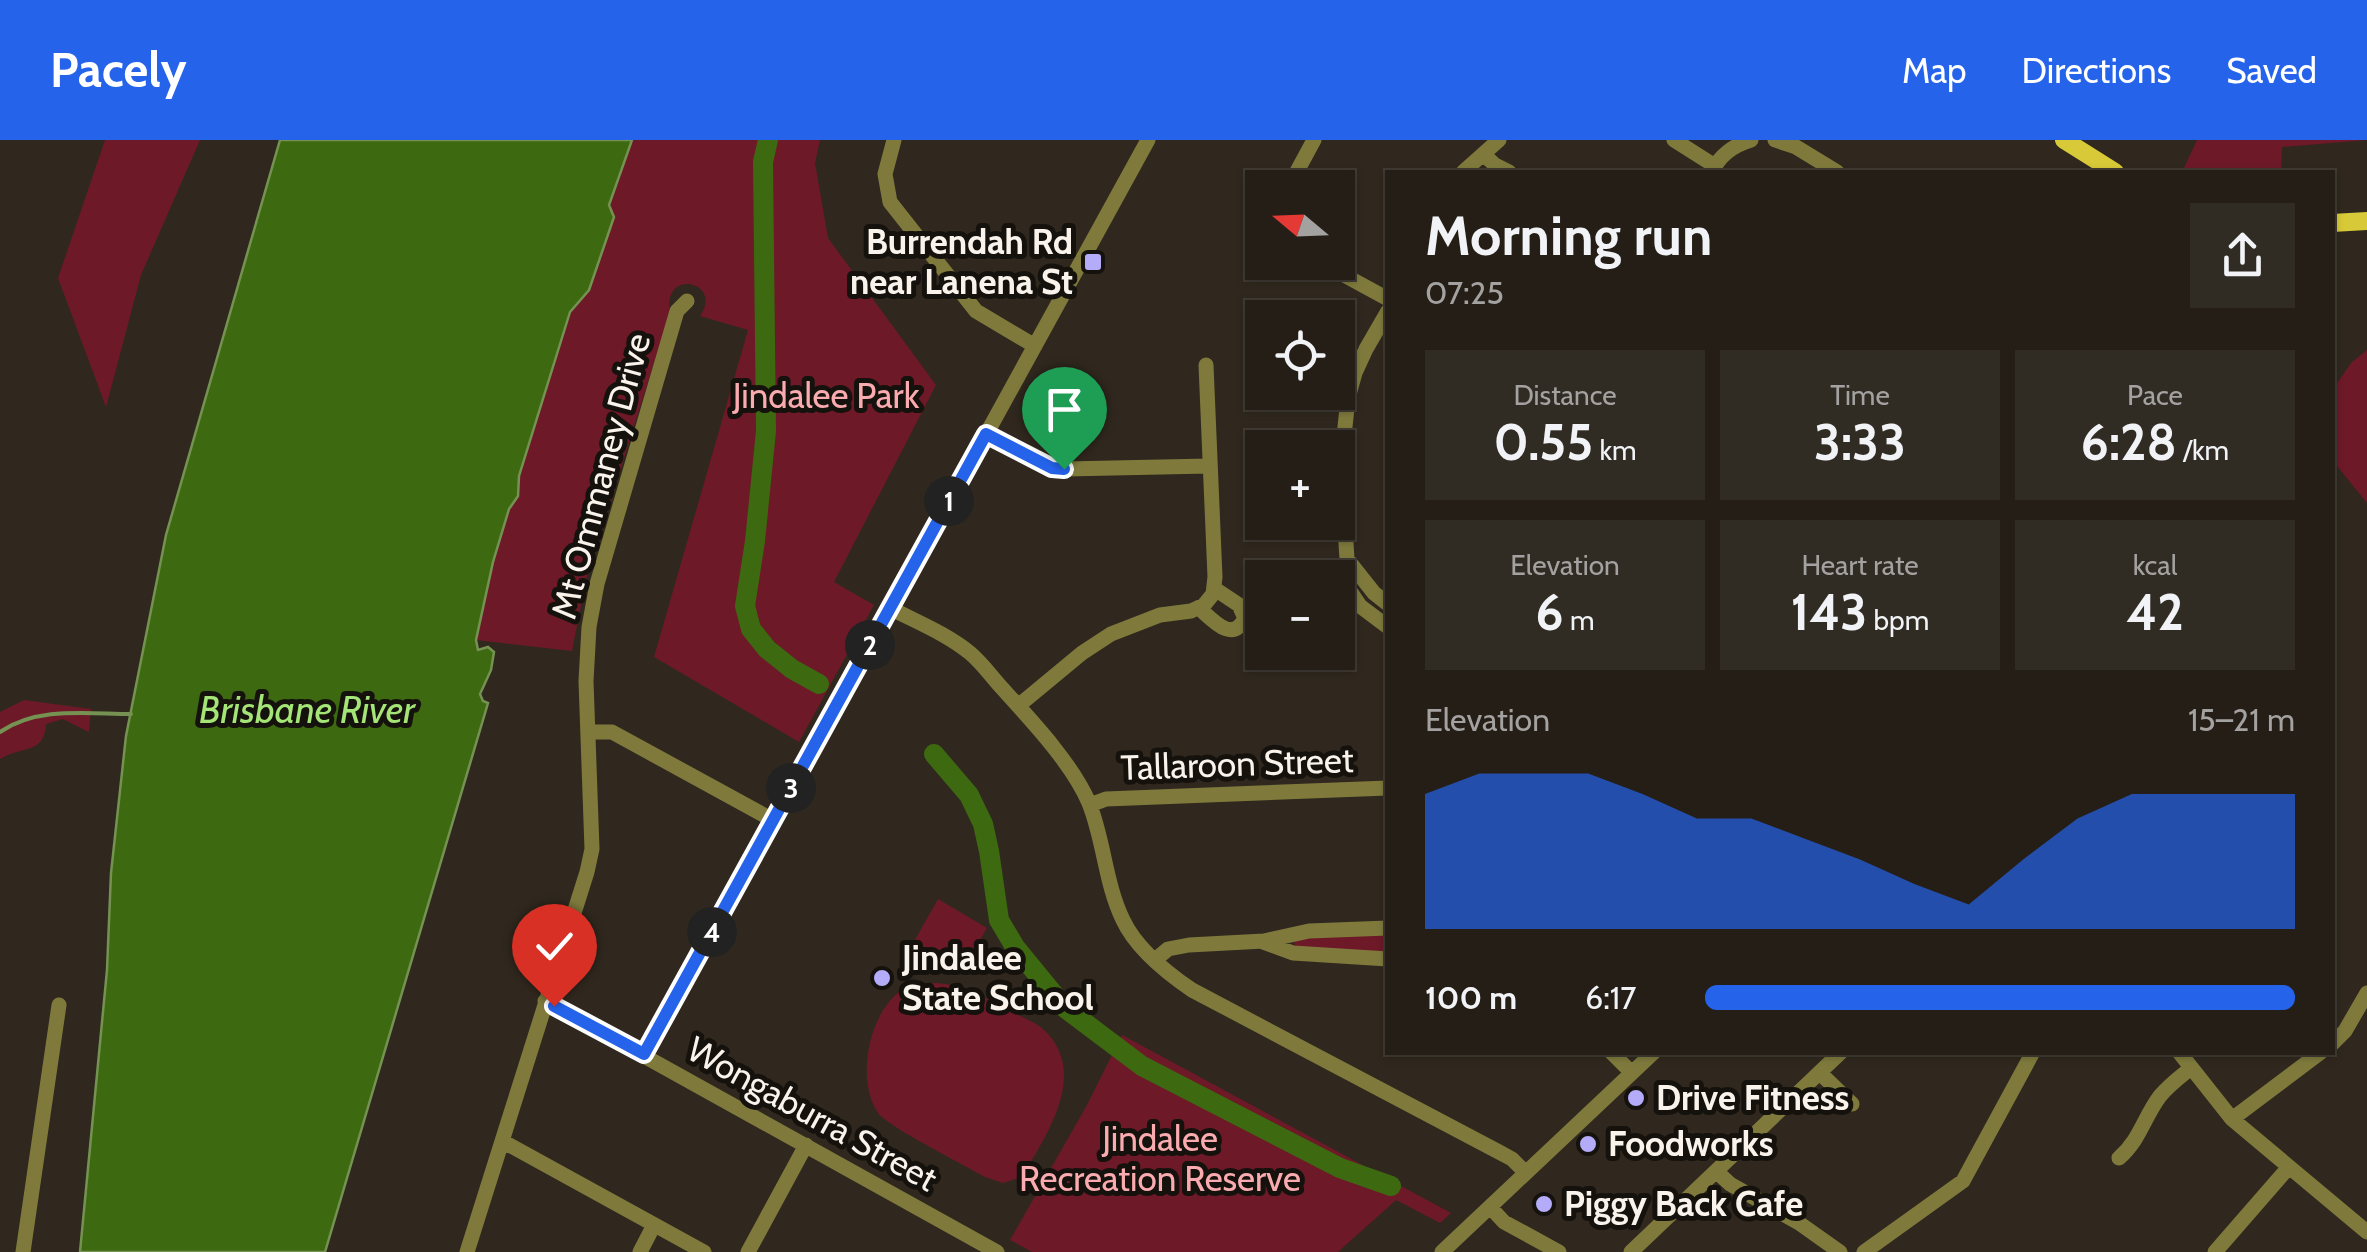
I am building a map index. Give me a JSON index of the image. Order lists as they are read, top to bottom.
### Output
{
  "streets": {
    "street": ["Mt Ommaney Drive", "Tallaroon Street", "Wongaburra Street"]
  },
  "crossings": [
    ["Mt Ommaney Drive", "Wongaburra Street"]
  ],
  "water": ["Brisbane River"],
  "parks": ["Jindalee Park", "Jindalee Recreation Reserve"],
  "places": {
    "transit": ["Burrendah Rd near Lanena St"],
    "other": [
      "Jindalee State School",
      "Drive Fitness",
      "Foodworks",
      "Piggy Back Cafe"
    ]
  },
  "north": "left",
  "page": {
    "header": "Pacely",
    "nav": ["Map", "Directions", "Saved"],
    "map_buttons": ["+", "−"],
    "heading": ["Morning run", "07:25"],
    "stats": [
      ["Distance", "0.55 km"],
      ["Time", "3:33"],
      ["Pace", "6:28 /km"],
      ["Elevation", "6 m"],
      ["Heart rate", "143 bpm"],
      ["kcal", "42"]
    ],
    "pins": [
      "1",
      "2",
      "3",
      "4"
    ],
    "chart": ["Elevation", "15–21 m"],
    "list": [
      {
        "name": "100 m",
        "note": "6:17"
      }
    ]
  }
}
